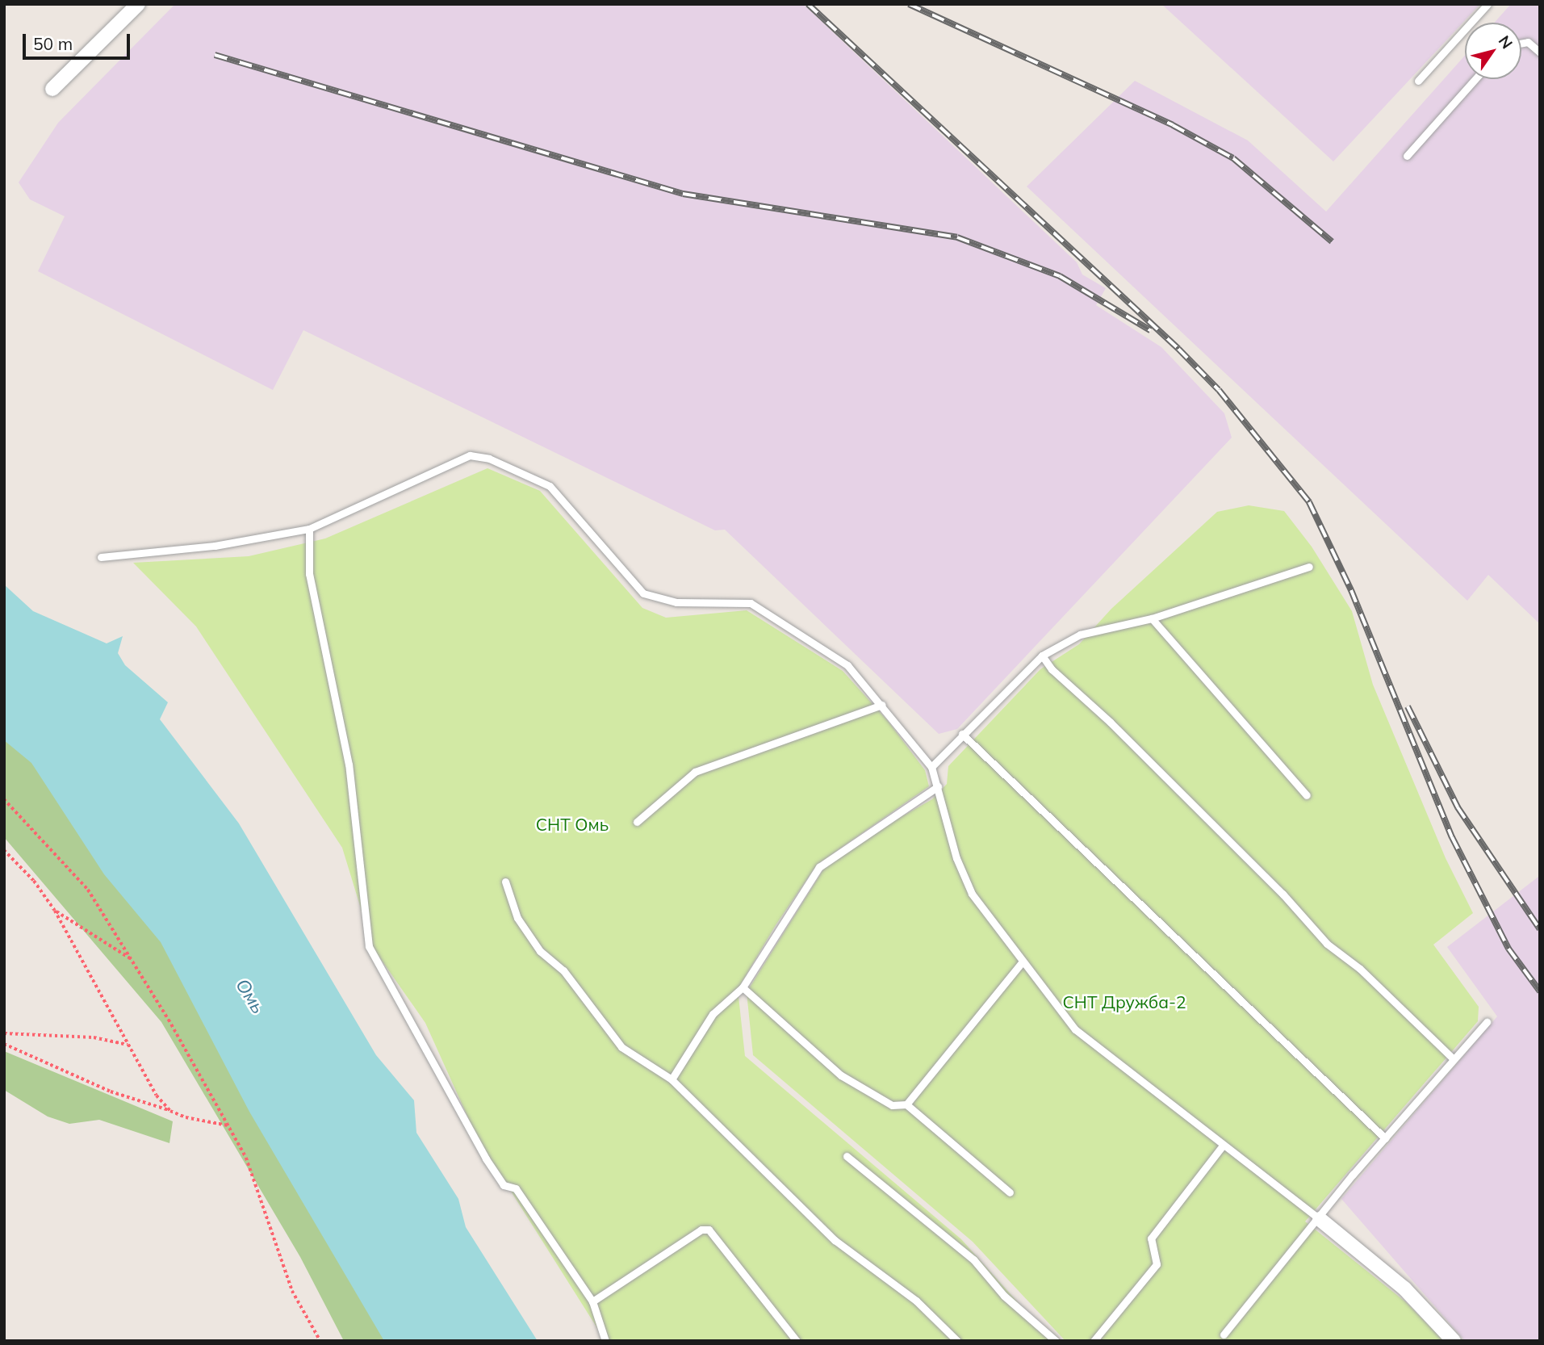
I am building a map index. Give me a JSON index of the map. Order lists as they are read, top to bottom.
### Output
{
  "water": ["Омь"],
  "parks": ["СНТ Омь", "СНТ Дружба-2"],
  "scale_bar": "50 m",
  "north": "top right"
}
